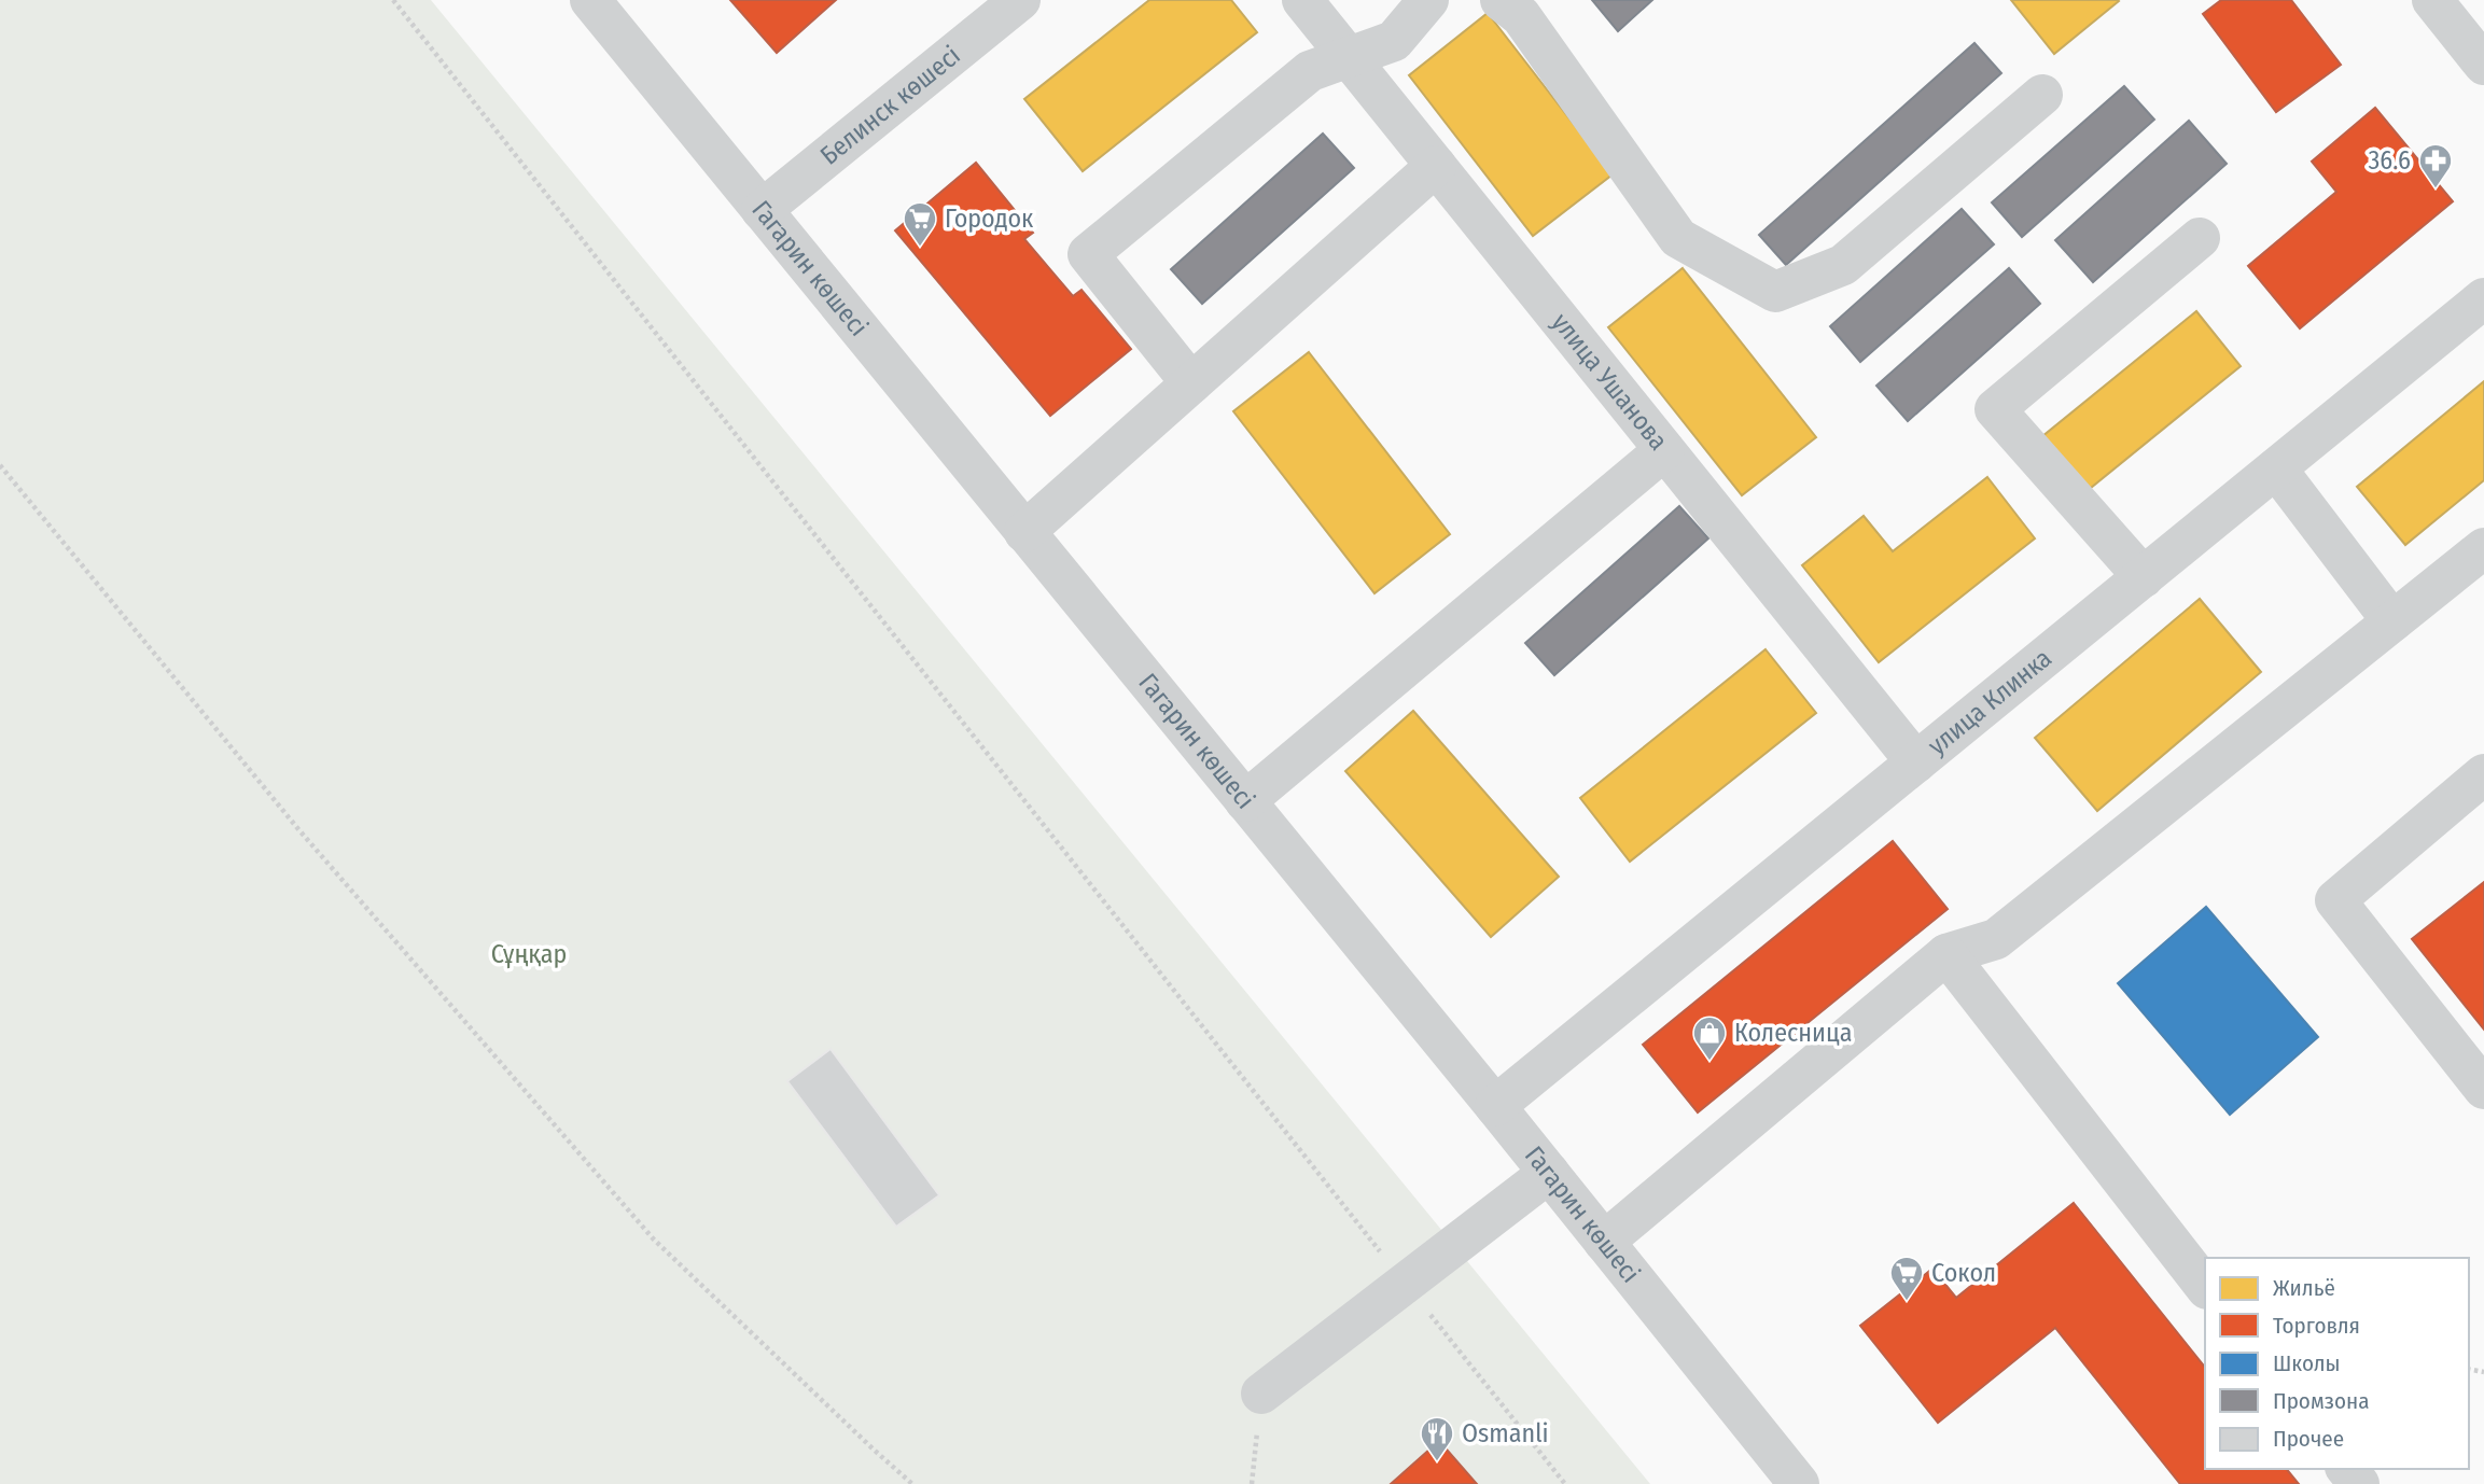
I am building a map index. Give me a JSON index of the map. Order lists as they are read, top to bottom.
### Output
{
  "streets": {
    "street": [
      "Белинск көшесі",
      "Гагарин көшесі",
      "улица Ушанова",
      "улица Клинка"
    ]
  },
  "crossings": [
    ["Белинск көшесі", "Гагарин көшесі"],
    ["Гагарин көшесі", "улица Клинка"],
    ["улица Ушанова", "улица Клинка"]
  ],
  "parks": ["Сұңқар"],
  "places": {
    "pharmacy": ["36.6"],
    "supermarket": ["Городок", "Сокол"],
    "shop": ["Колесница"],
    "restaurant": ["Osmanli"]
  },
  "legend": [
    "Жильё",
    "Торговля",
    "Школы",
    "Промзона",
    "Прочее"
  ]
}
